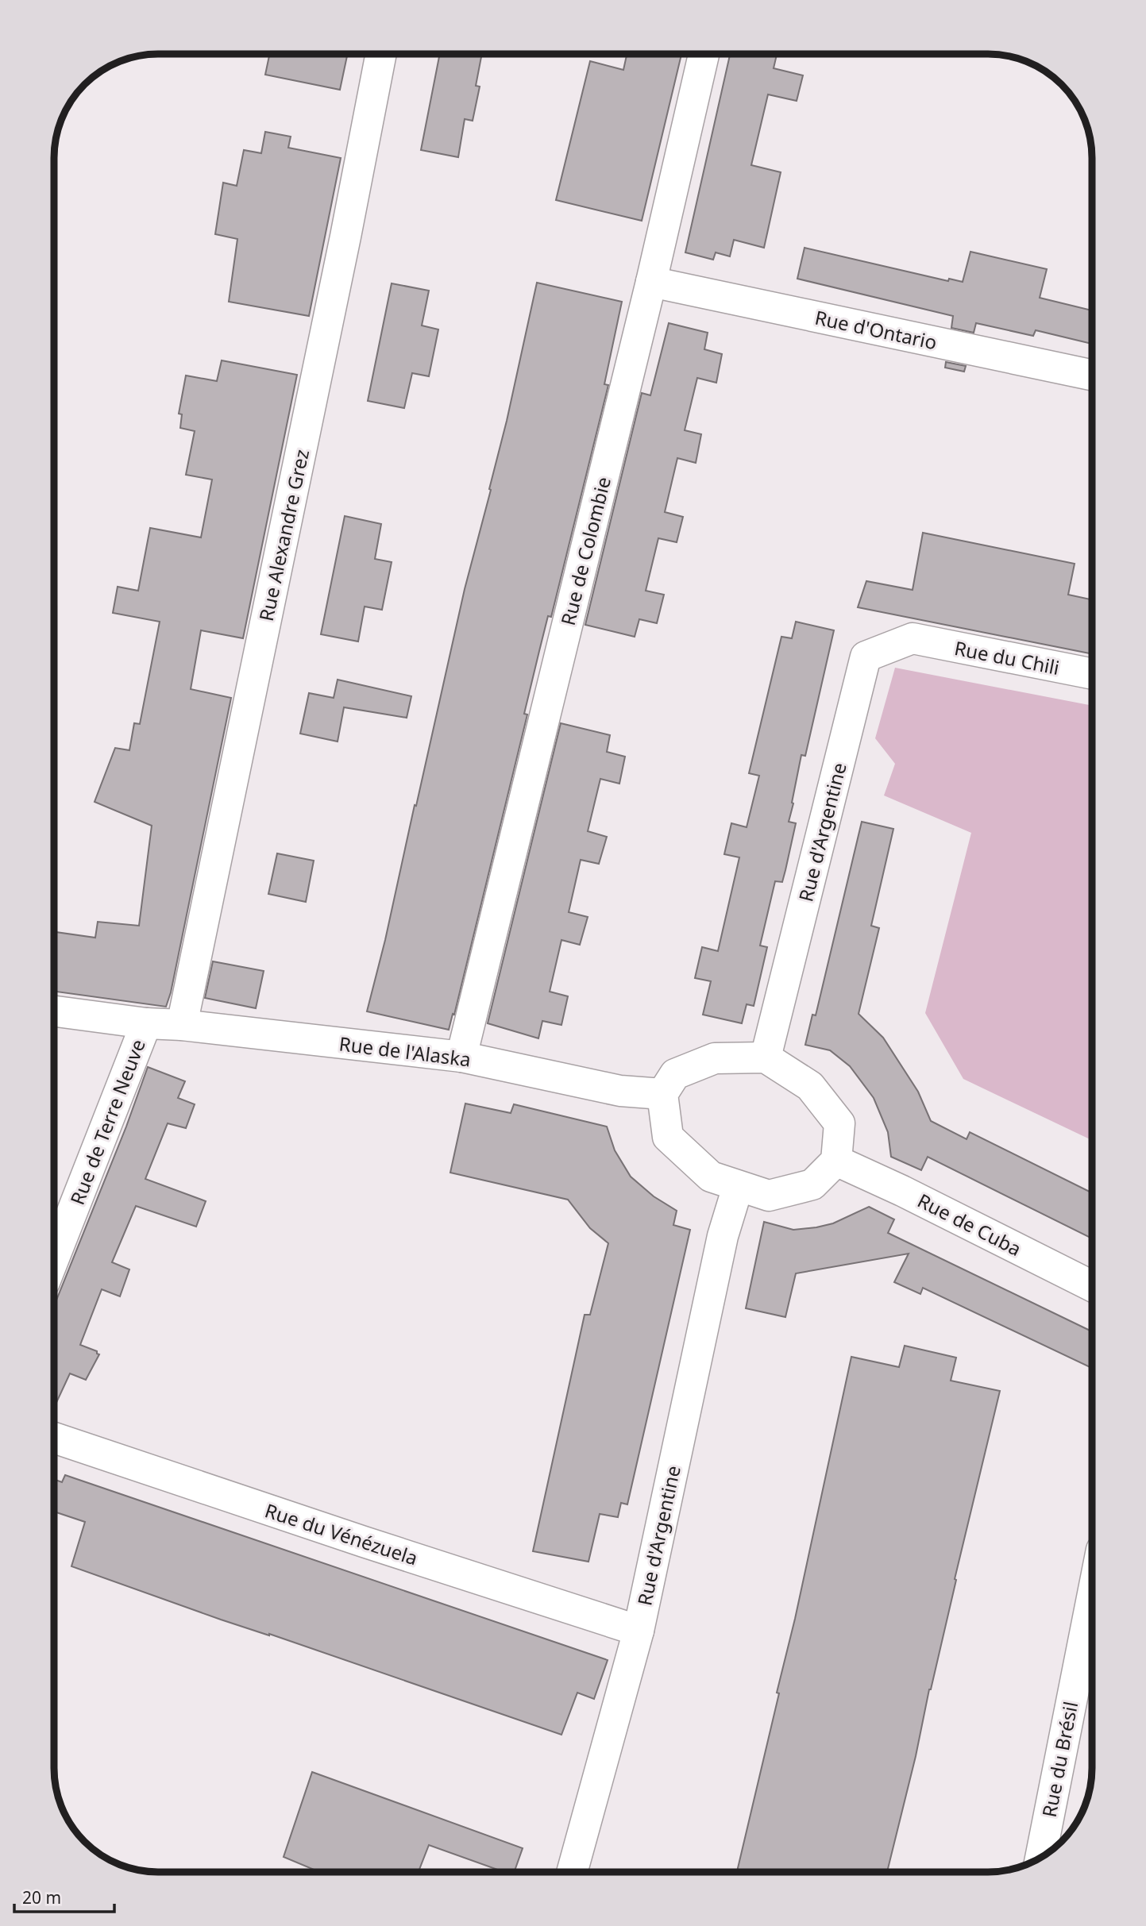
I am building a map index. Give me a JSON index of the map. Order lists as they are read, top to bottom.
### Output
{
  "streets": {
    "street": [
      "Rue d'Ontario",
      "Rue Alexandre Grez",
      "Rue de Colombie",
      "Rue du Chili",
      "Rue d'Argentine",
      "Rue de l'Alaska",
      "Rue de Terre Neuve",
      "Rue de Cuba",
      "Rue du Vénézuela",
      "Rue du Brésil"
    ]
  },
  "crossings": [
    ["Rue d'Ontario", "Rue de Colombie"],
    ["Rue Alexandre Grez", "Rue de l'Alaska"],
    ["Rue de Colombie", "Rue de l'Alaska"],
    ["Rue du Chili", "Rue d'Argentine"],
    ["Rue d'Argentine", "Rue de l'Alaska"],
    ["Rue d'Argentine", "Rue de Cuba"],
    ["Rue d'Argentine", "Rue du Vénézuela"],
    ["Rue de l'Alaska", "Rue de Terre Neuve"],
    ["Rue de l'Alaska", "Rue de Cuba"]
  ],
  "scale_bar": "20 m"
}
